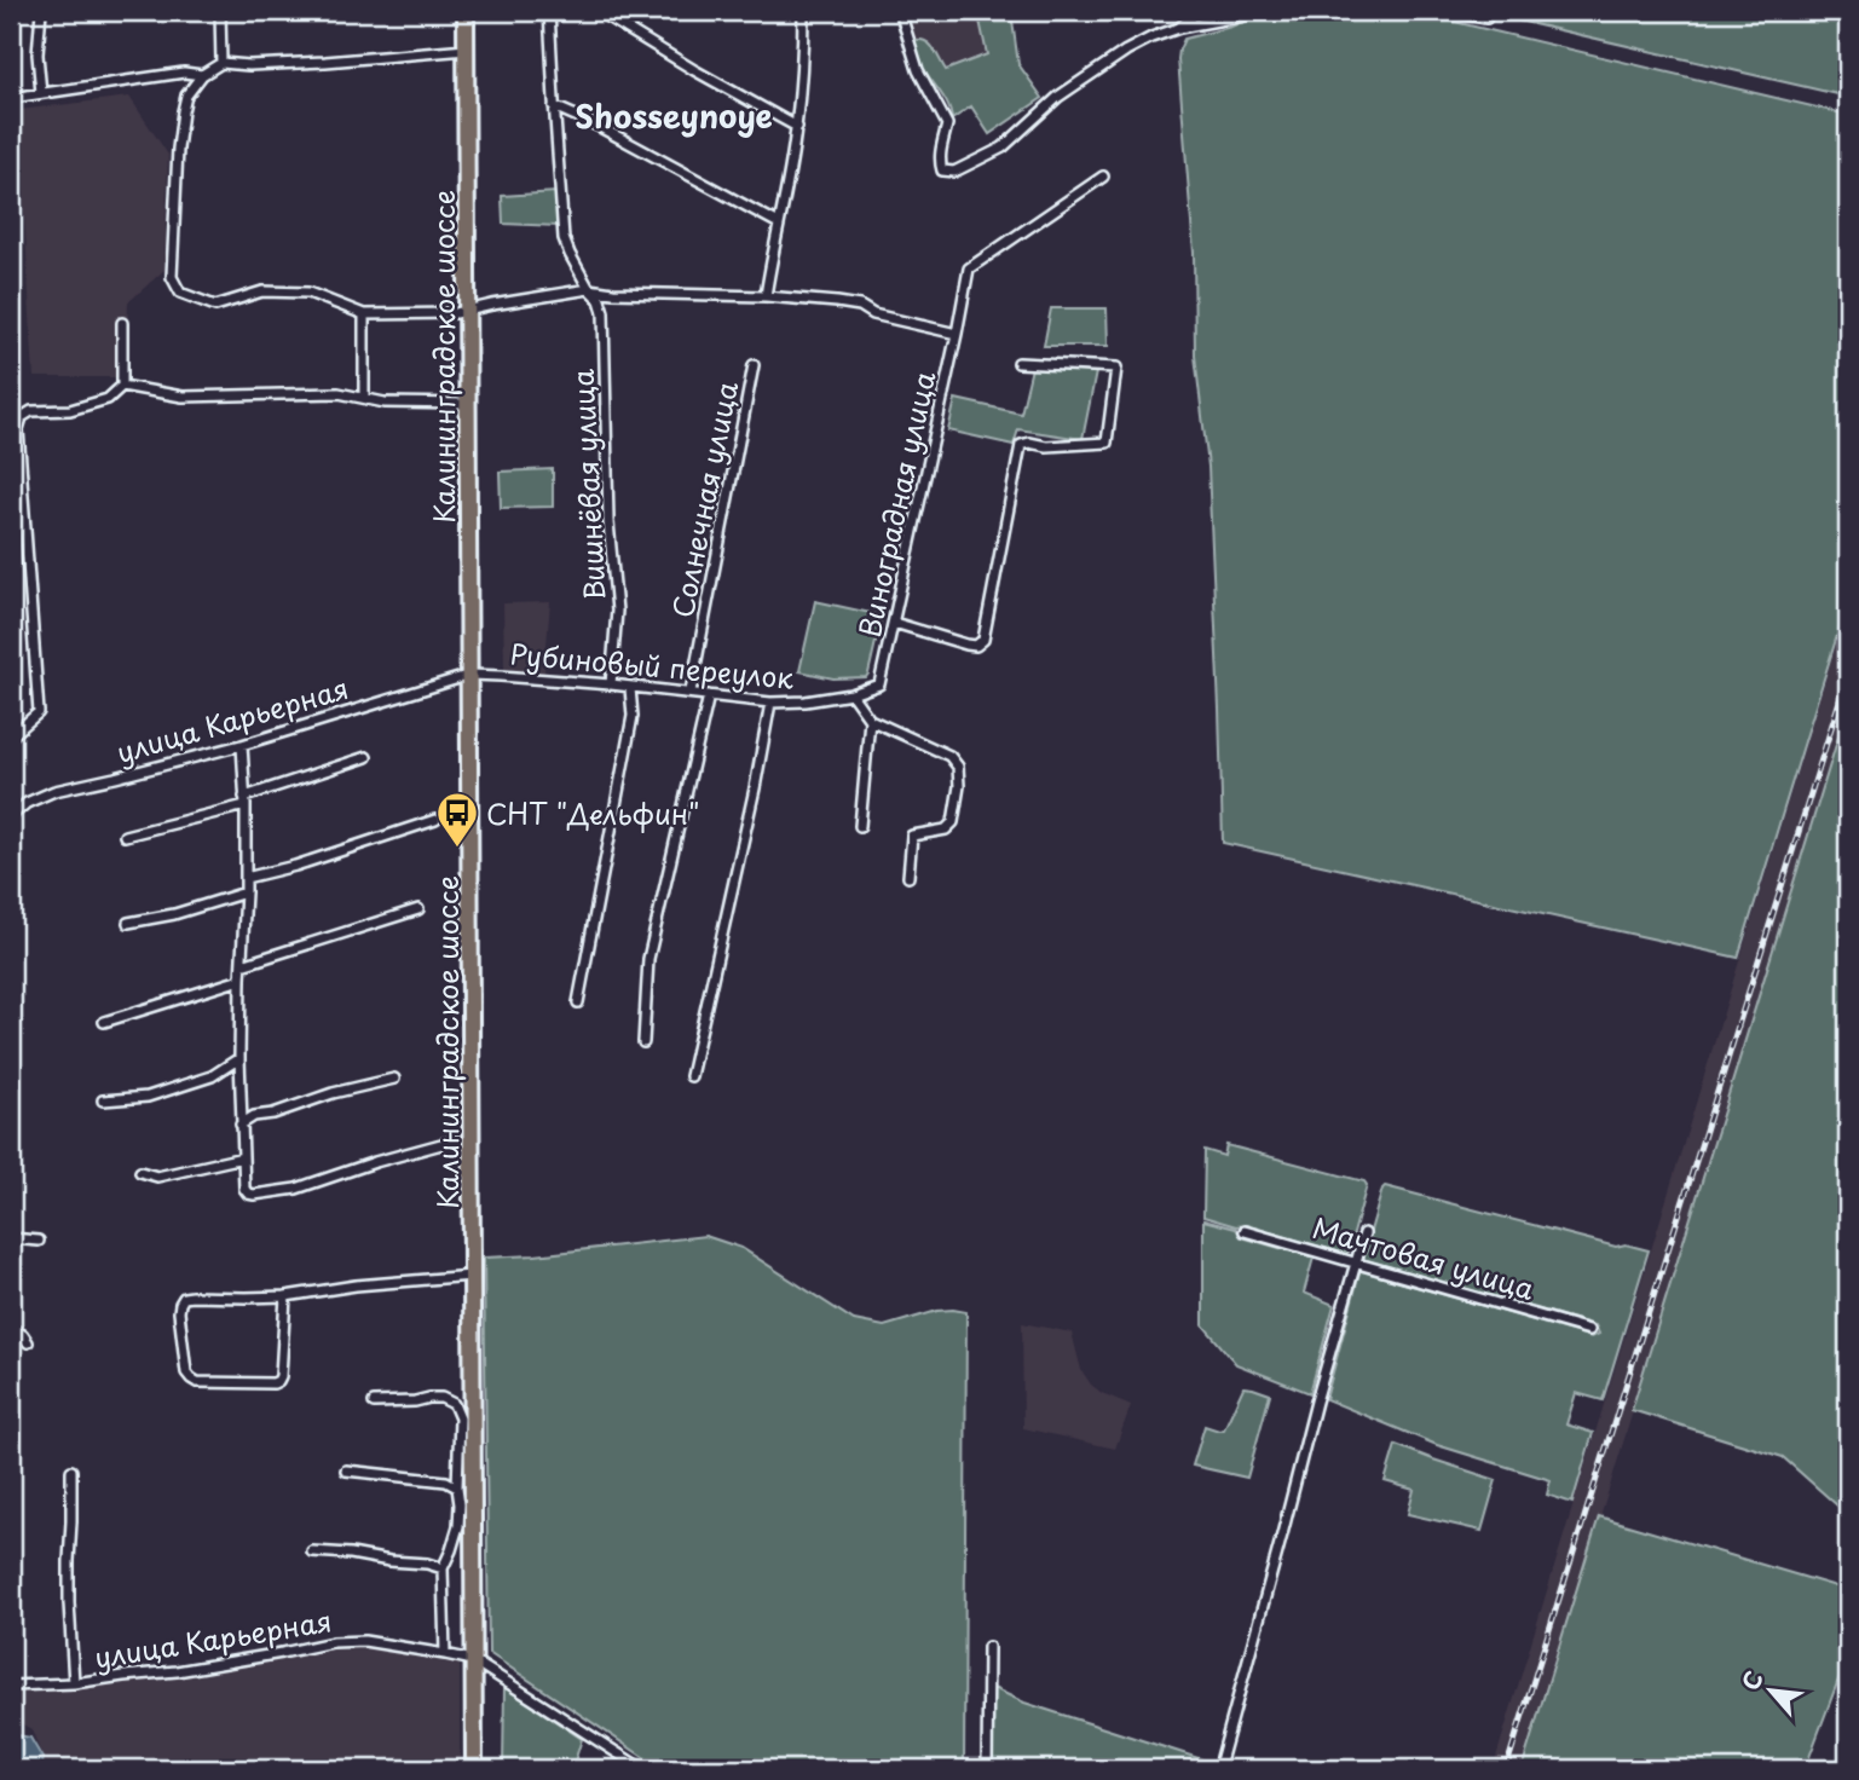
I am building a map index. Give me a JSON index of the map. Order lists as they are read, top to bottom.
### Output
{
  "streets": {
    "main road": ["Калининградское шоссе"],
    "street": [
      "Вишнёвая улица",
      "Солнечная улица",
      "Виноградная улица",
      "Рубиновый переулок",
      "улица Карьерная",
      "Мачтовая улица"
    ]
  },
  "crossings": [
    ["Калининградское шоссе", "Рубиновый переулок"],
    ["Калининградское шоссе", "улица Карьерная"],
    ["Вишнёвая улица", "Рубиновый переулок"],
    ["Солнечная улица", "Рубиновый переулок"],
    ["Виноградная улица", "Рубиновый переулок"],
    ["Рубиновый переулок", "улица Карьерная"]
  ],
  "districts": ["Shosseynoye"],
  "places": {
    "bus stop": ["СНТ \"Дельфин\""]
  },
  "north": "top left"
}
